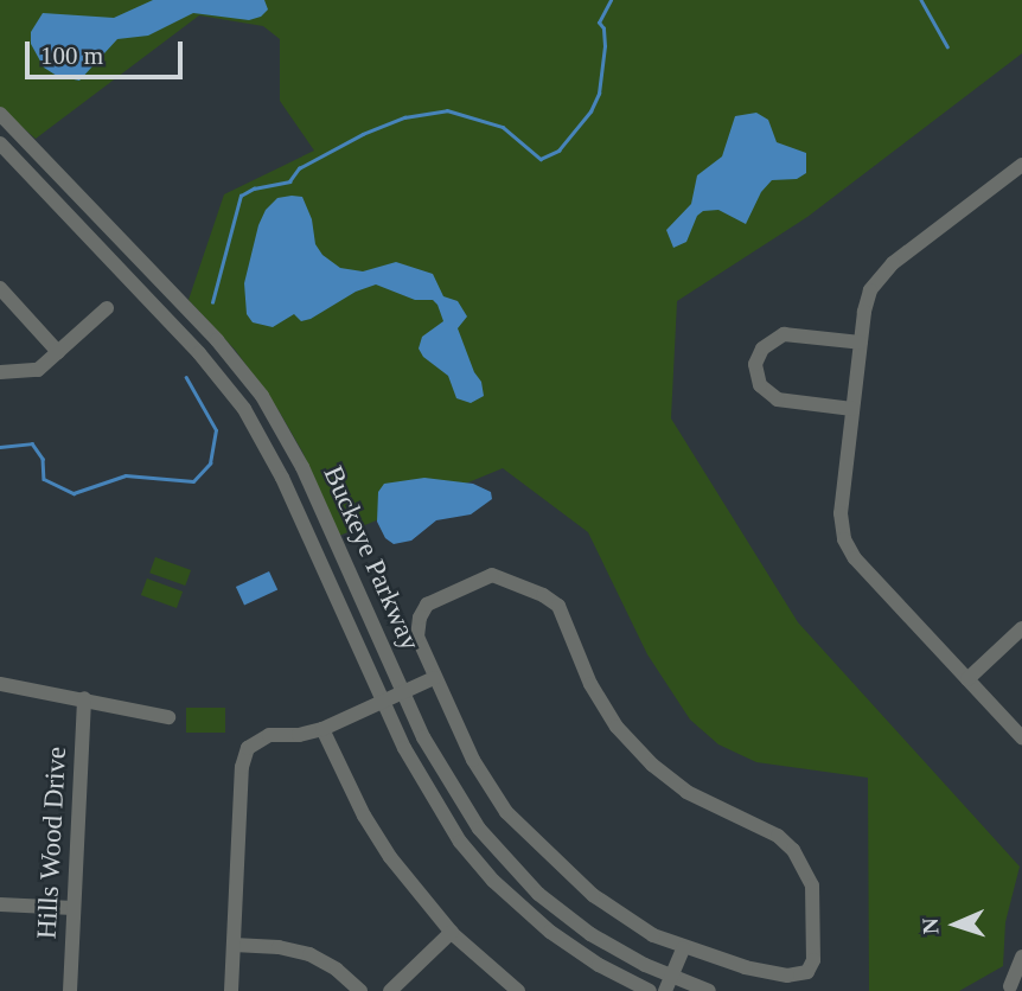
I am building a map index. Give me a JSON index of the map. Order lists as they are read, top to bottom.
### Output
{
  "streets": {
    "street": ["Buckeye Parkway", "Hills Wood Drive"]
  },
  "scale_bar": "100 m",
  "north": "left"
}
